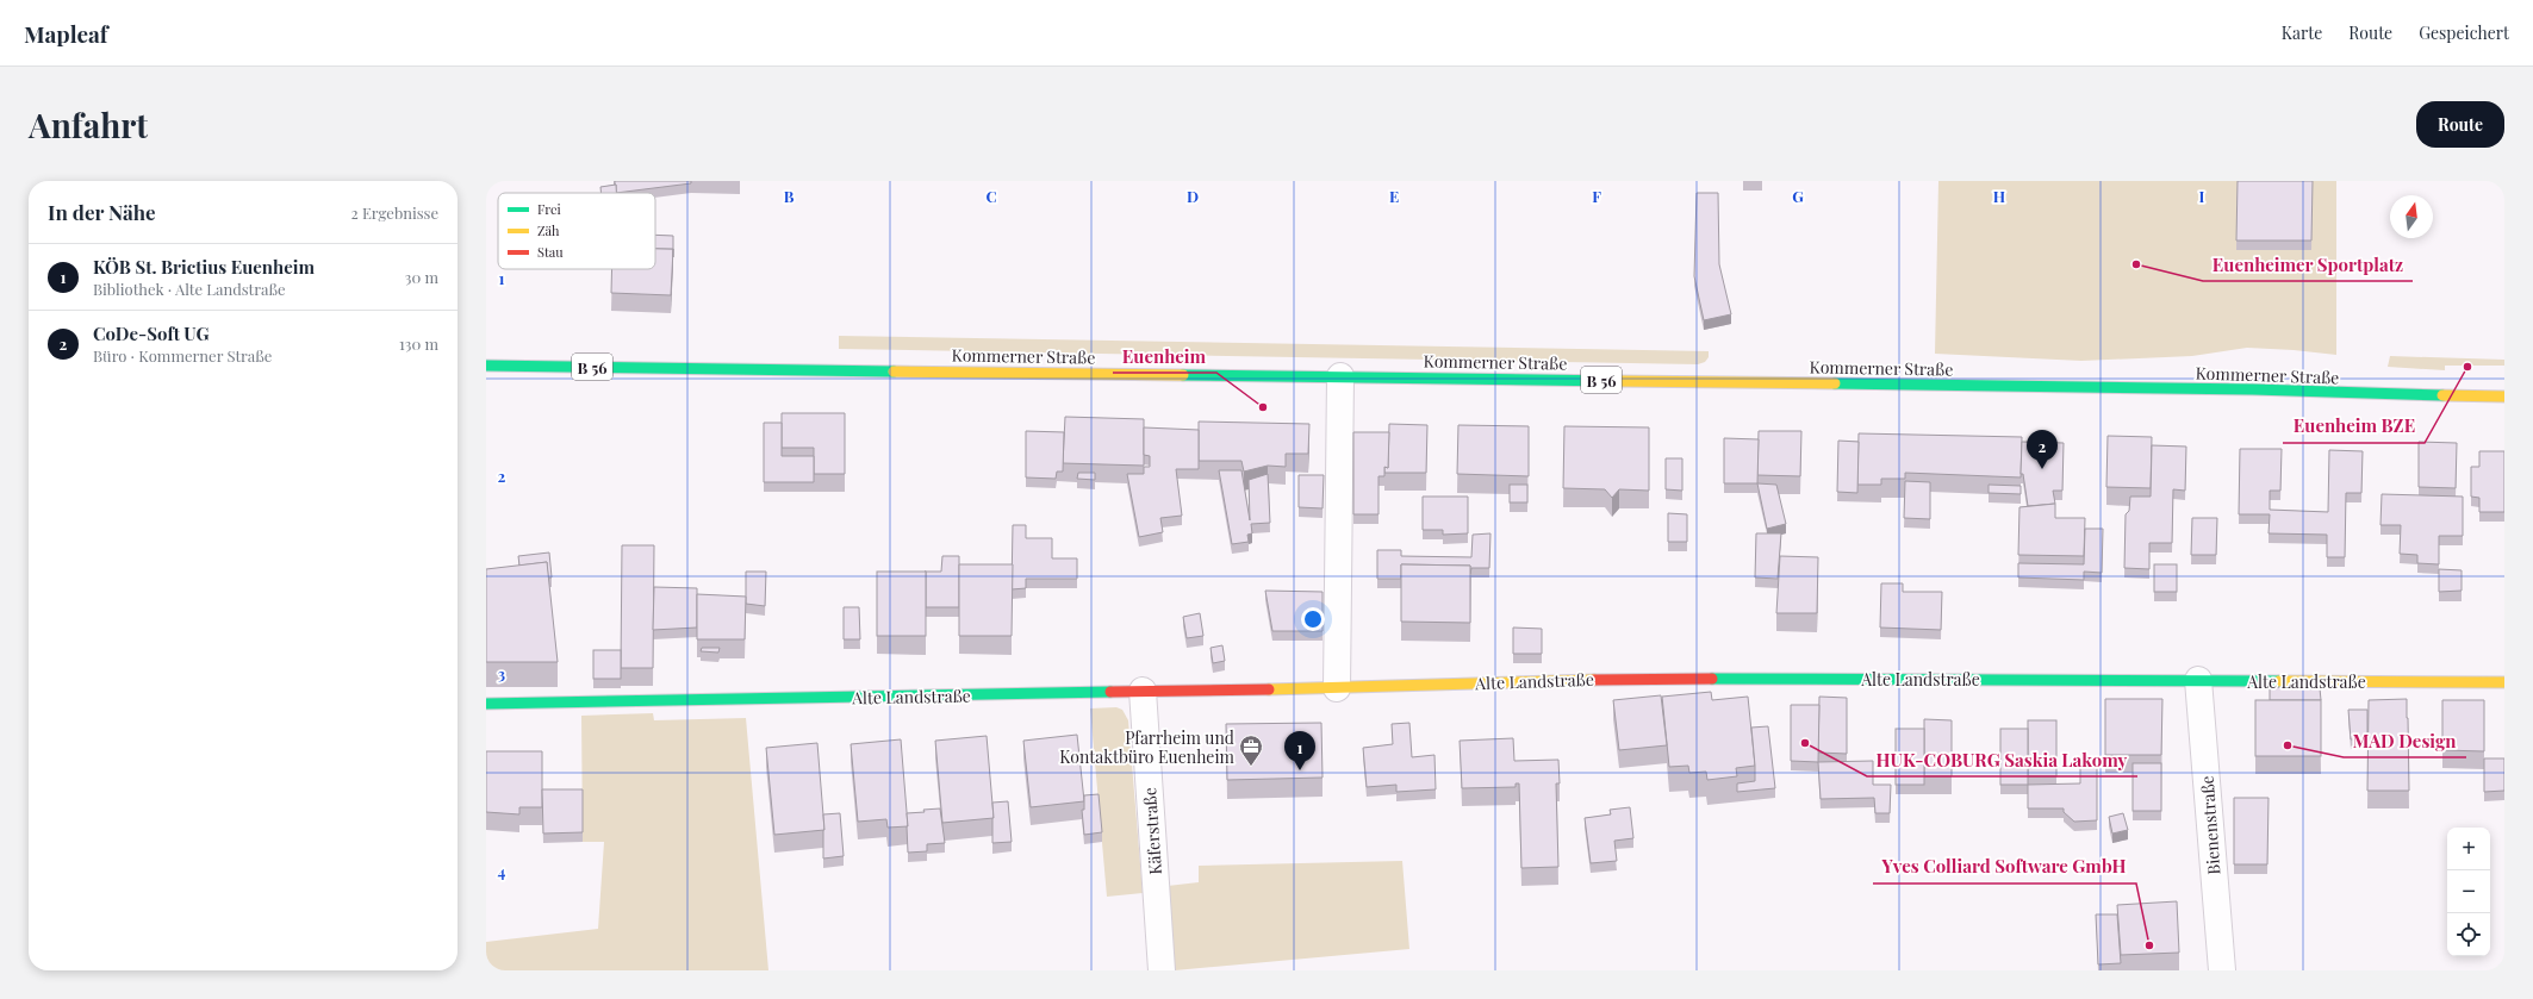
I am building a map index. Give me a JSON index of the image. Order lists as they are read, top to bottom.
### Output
{
  "streets": {
    "street": [
      "Kommerner Straße",
      "B 56",
      "Alte Landstraße",
      "Bienenstraße",
      "Käferstraße"
    ]
  },
  "crossings": [
    ["Alte Landstraße", "Bienenstraße"],
    ["Alte Landstraße", "Käferstraße"]
  ],
  "places": {
    "other": [
      "Euenheimer Sportplatz",
      "Euenheim BZE",
      "Euenheim",
      "HUK-COBURG Saskia Lakomy",
      "MAD Design",
      "Yves Colliard Software GmbH"
    ],
    "office": ["Pfarrheim und Kontaktbüro Euenheim"]
  },
  "legend": ["Frei", "Zäh", "Stau"],
  "north": "top",
  "page": {
    "header": "Mapleaf",
    "nav": ["Karte", "Route", "Gespeichert"],
    "buttons": "Route",
    "title": "Anfahrt",
    "heading": ["In der Nähe", "2 Ergebnisse"],
    "list": [
      {
        "mark": "1",
        "name": "KÖB St. Brictius Euenheim",
        "note": "Bibliothek · Alte Landstraße",
        "value": "30 m"
      },
      {
        "mark": "2",
        "name": "CoDe-Soft UG",
        "note": "Büro · Kommerner Straße",
        "value": "130 m"
      }
    ],
    "pins": ["2", "1"],
    "map_buttons": ["+", "−"]
  },
  "grid": {
    "columns": [
      "B",
      "C",
      "D",
      "E",
      "F",
      "G",
      "H",
      "I"
    ],
    "rows": [
      "1",
      "2",
      "3",
      "4"
    ]
  }
}
